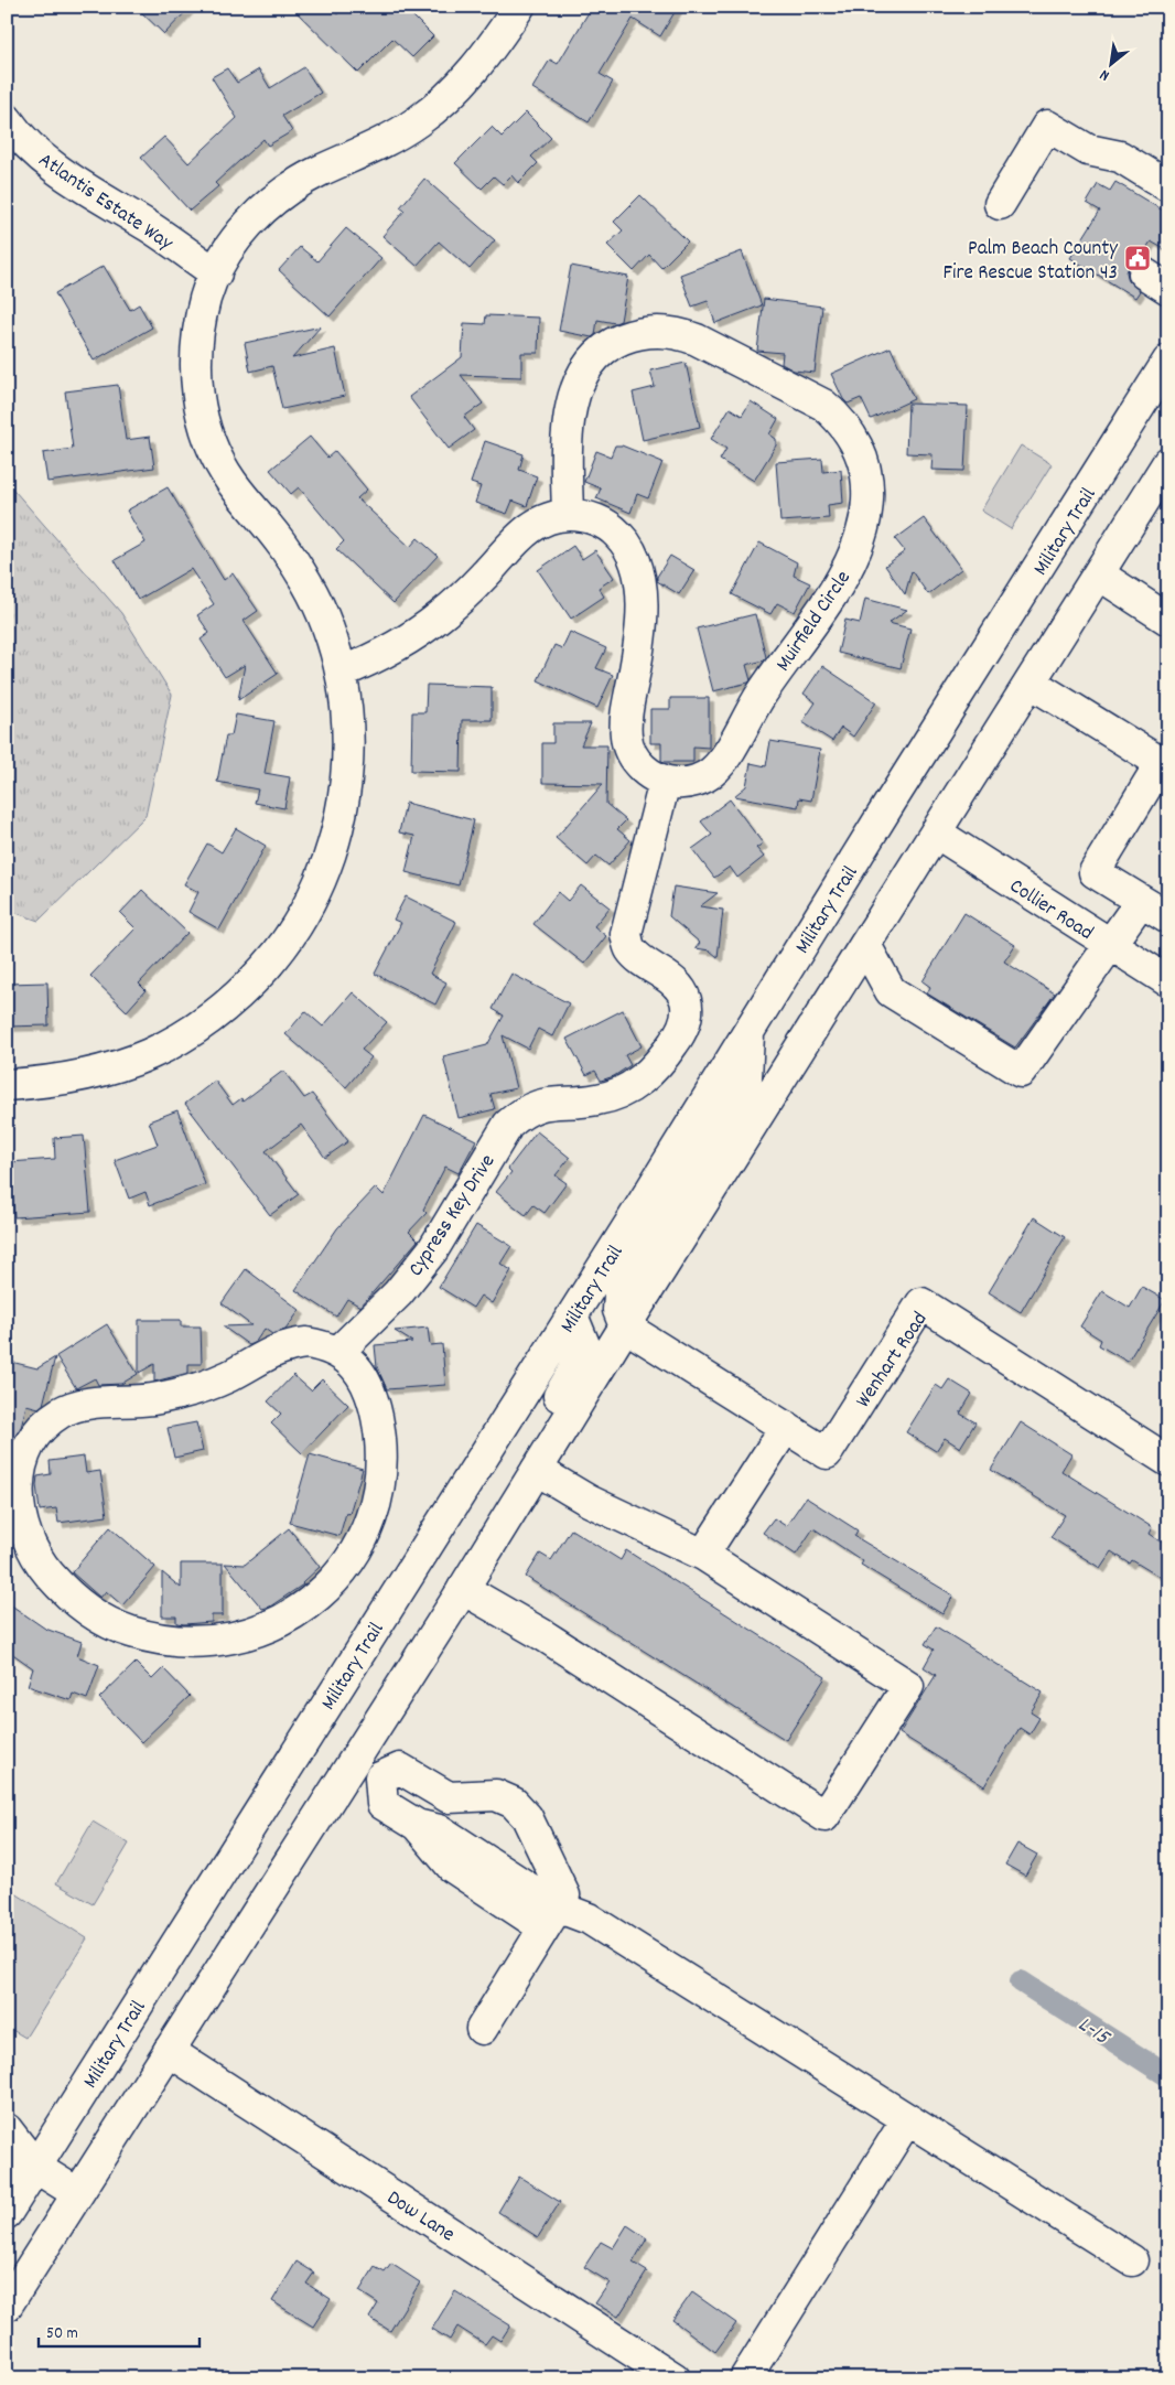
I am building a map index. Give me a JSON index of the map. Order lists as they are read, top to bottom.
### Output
{
  "streets": {
    "street": [
      "Atlantis Estate Way",
      "Military Trail",
      "Muirfield Circle",
      "Collier Road",
      "Cypress Key Drive",
      "Wenhart Road",
      "Dow Lane"
    ]
  },
  "crossings": [
    ["Muirfield Circle", "Cypress Key Drive"]
  ],
  "water": ["L-15"],
  "places": {
    "public building": ["Palm Beach County Fire Rescue Station 43"]
  },
  "scale_bar": "50 m",
  "north": "bottom left"
}
